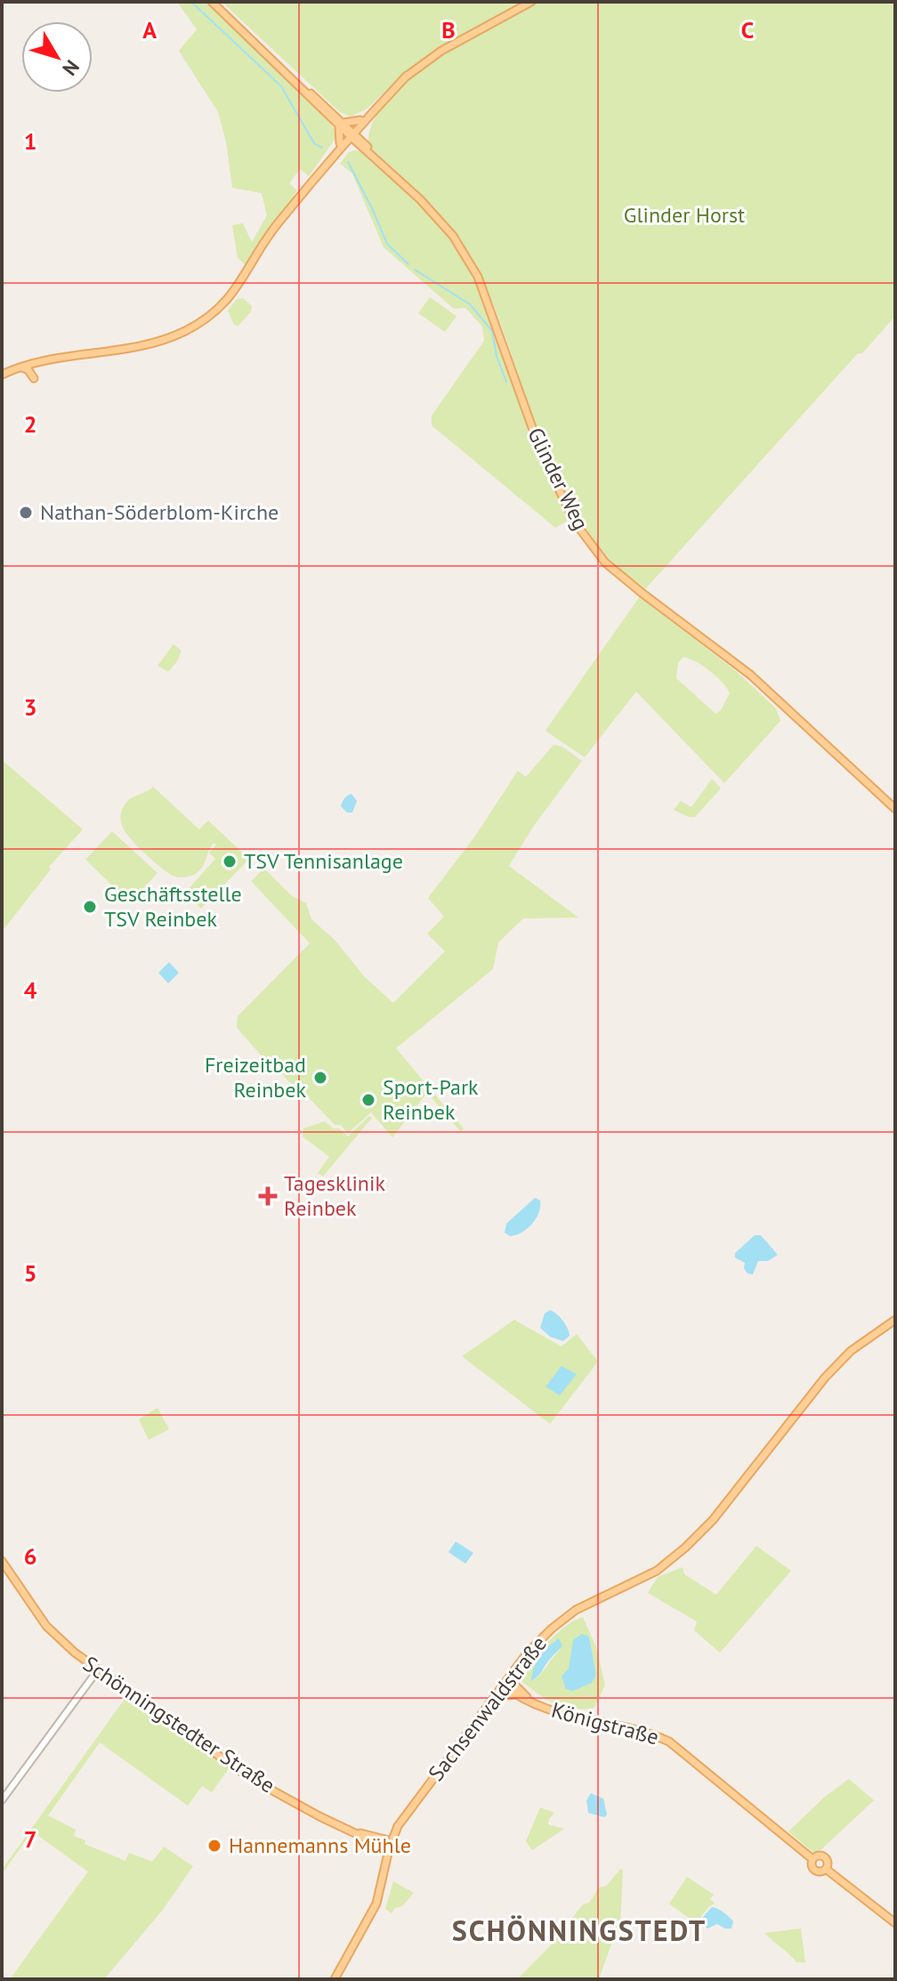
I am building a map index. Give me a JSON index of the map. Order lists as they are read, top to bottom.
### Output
{
  "streets": {
    "main road": [
      "Glinder Weg",
      "Sachsenwaldstraße",
      "Königstraße",
      "Schönningstedter Straße"
    ]
  },
  "crossings": [
    ["Sachsenwaldstraße", "Königstraße"],
    ["Sachsenwaldstraße", "Schönningstedter Straße"]
  ],
  "districts": ["SCHÖNNINGSTEDT"],
  "parks": ["Glinder Horst"],
  "places": {
    "other": [
      "Nathan-Söderblom-Kirche",
      "TSV Tennisanlage",
      "Geschäftsstelle TSV Reinbek",
      "Freizeitbad Reinbek",
      "Sport-Park Reinbek",
      "Hannemanns Mühle"
    ],
    "health": ["Tagesklinik Reinbek"]
  },
  "north": "bottom right",
  "grid": {
    "columns": ["A", "B", "C"],
    "rows": [
      "1",
      "2",
      "3",
      "4",
      "5",
      "6",
      "7"
    ]
  }
}
